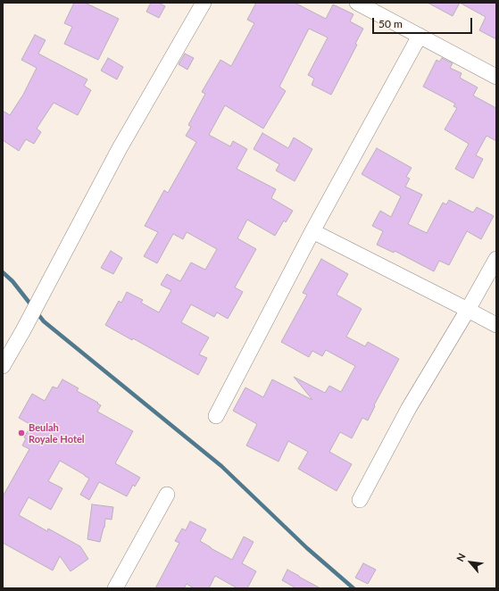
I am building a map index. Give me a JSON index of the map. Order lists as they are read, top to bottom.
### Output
{
  "places": ["Beulah Royale Hotel"],
  "scale_bar": "50 m",
  "north": "top left"
}
